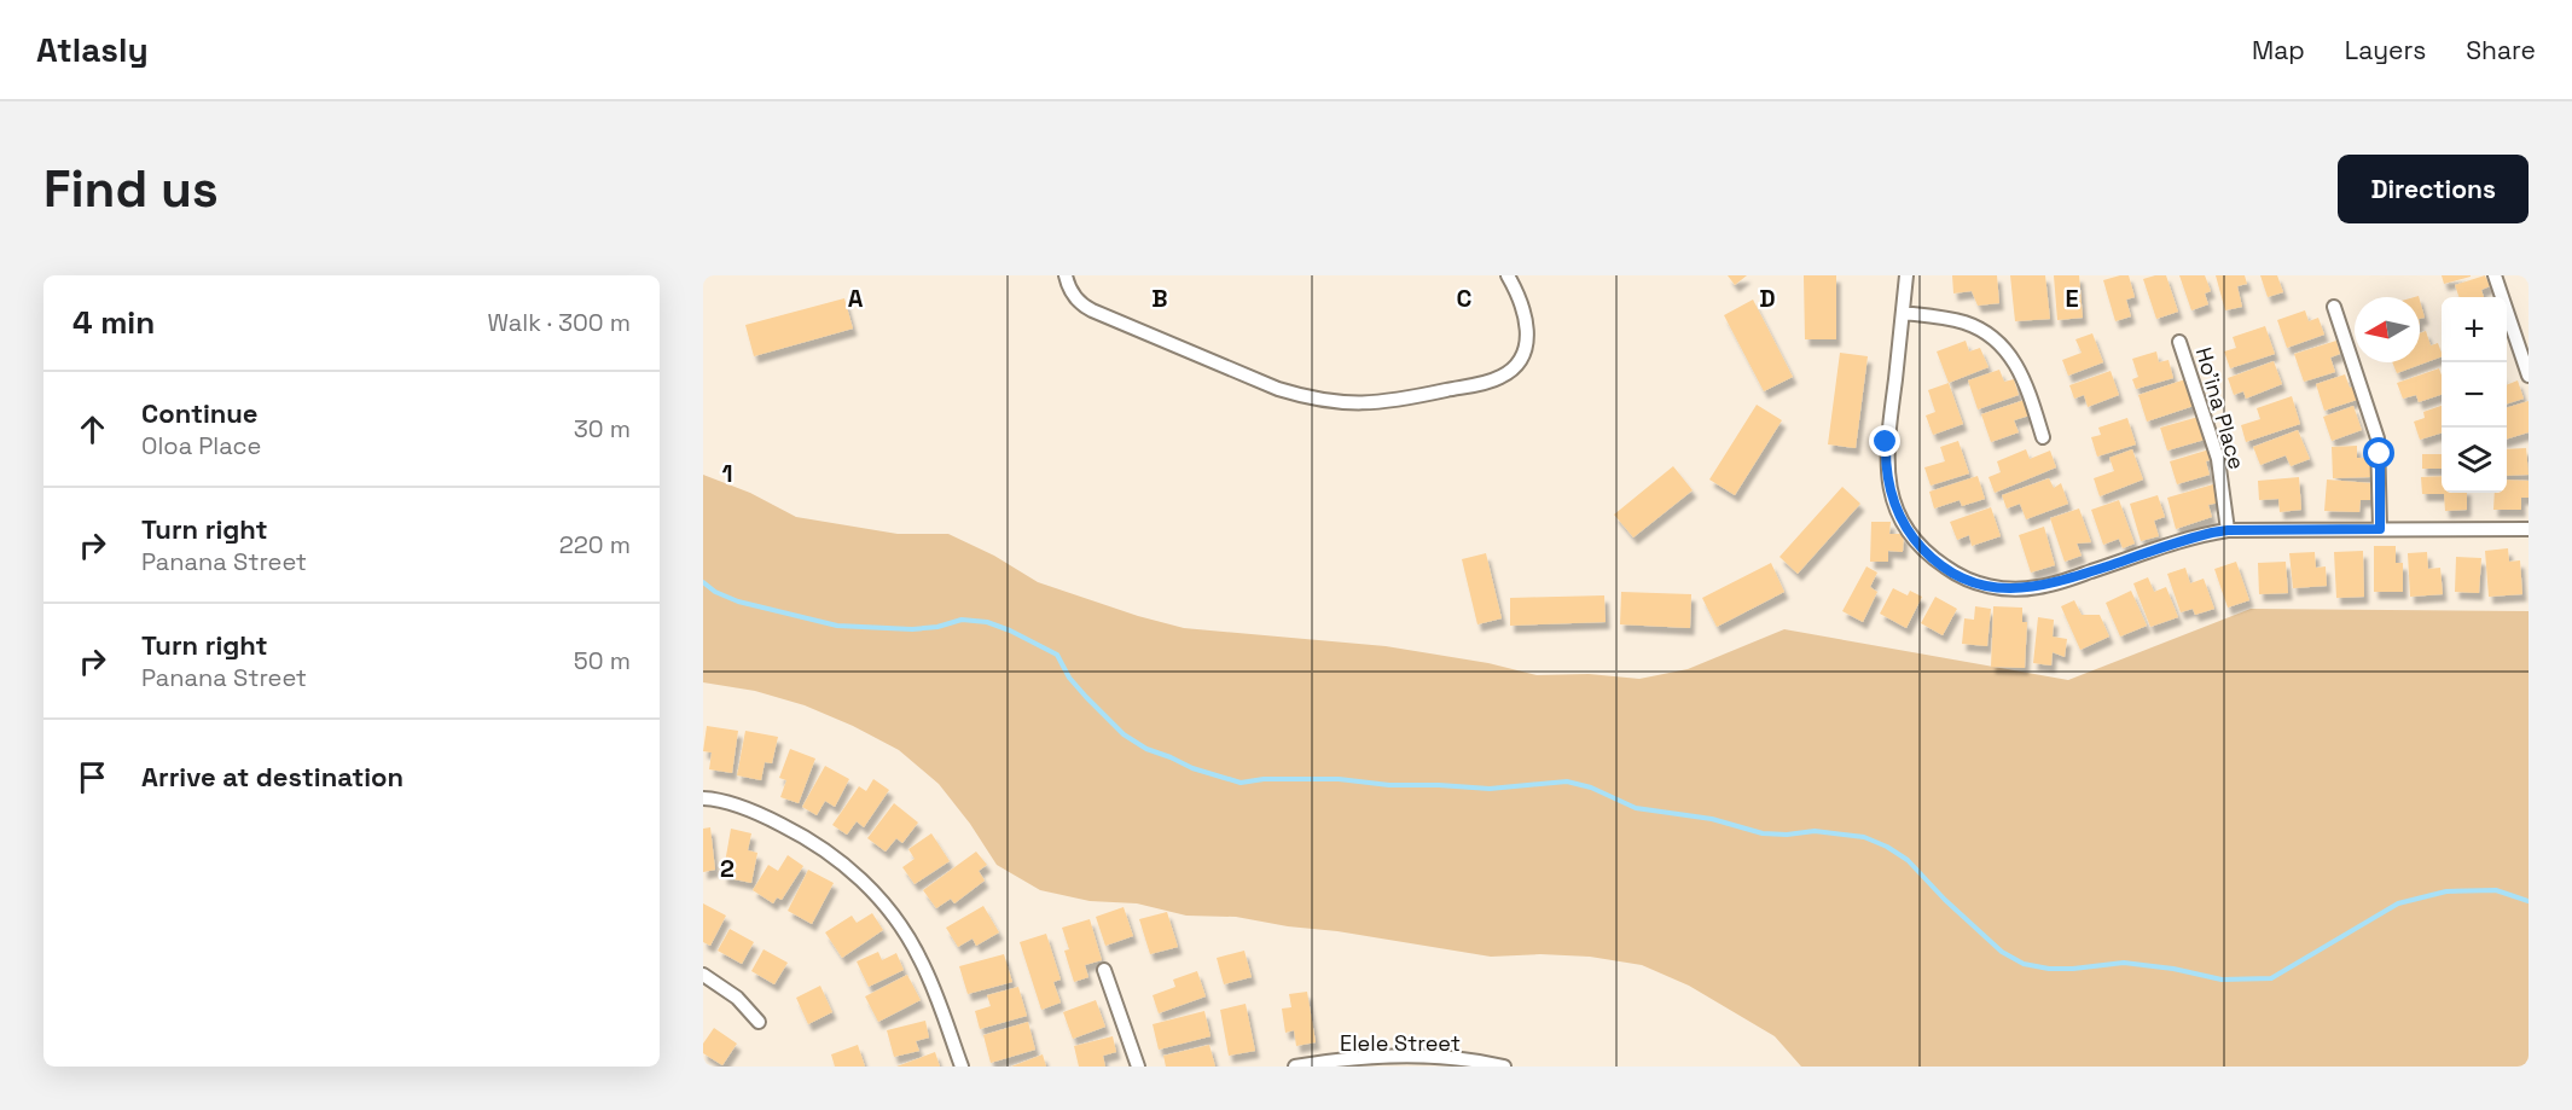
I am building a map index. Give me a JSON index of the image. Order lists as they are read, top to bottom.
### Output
{
  "streets": {
    "street": ["Ho'ina Place", "Elele Street"]
  },
  "north": "left",
  "page": {
    "header": "Atlasly",
    "nav": ["Map", "Layers", "Share"],
    "buttons": "Directions",
    "title": "Find us",
    "heading": ["4 min", "Walk · 300 m"],
    "map_buttons": ["+", "−"],
    "list": [
      ["Continue", "Oloa Place", "30 m"],
      ["Turn right", "Panana Street", "220 m"],
      ["Turn right", "Panana Street", "50 m"],
      "Arrive at destination"
    ]
  },
  "grid": {
    "columns": [
      "A",
      "B",
      "C",
      "D",
      "E"
    ],
    "rows": ["1", "2"]
  }
}
